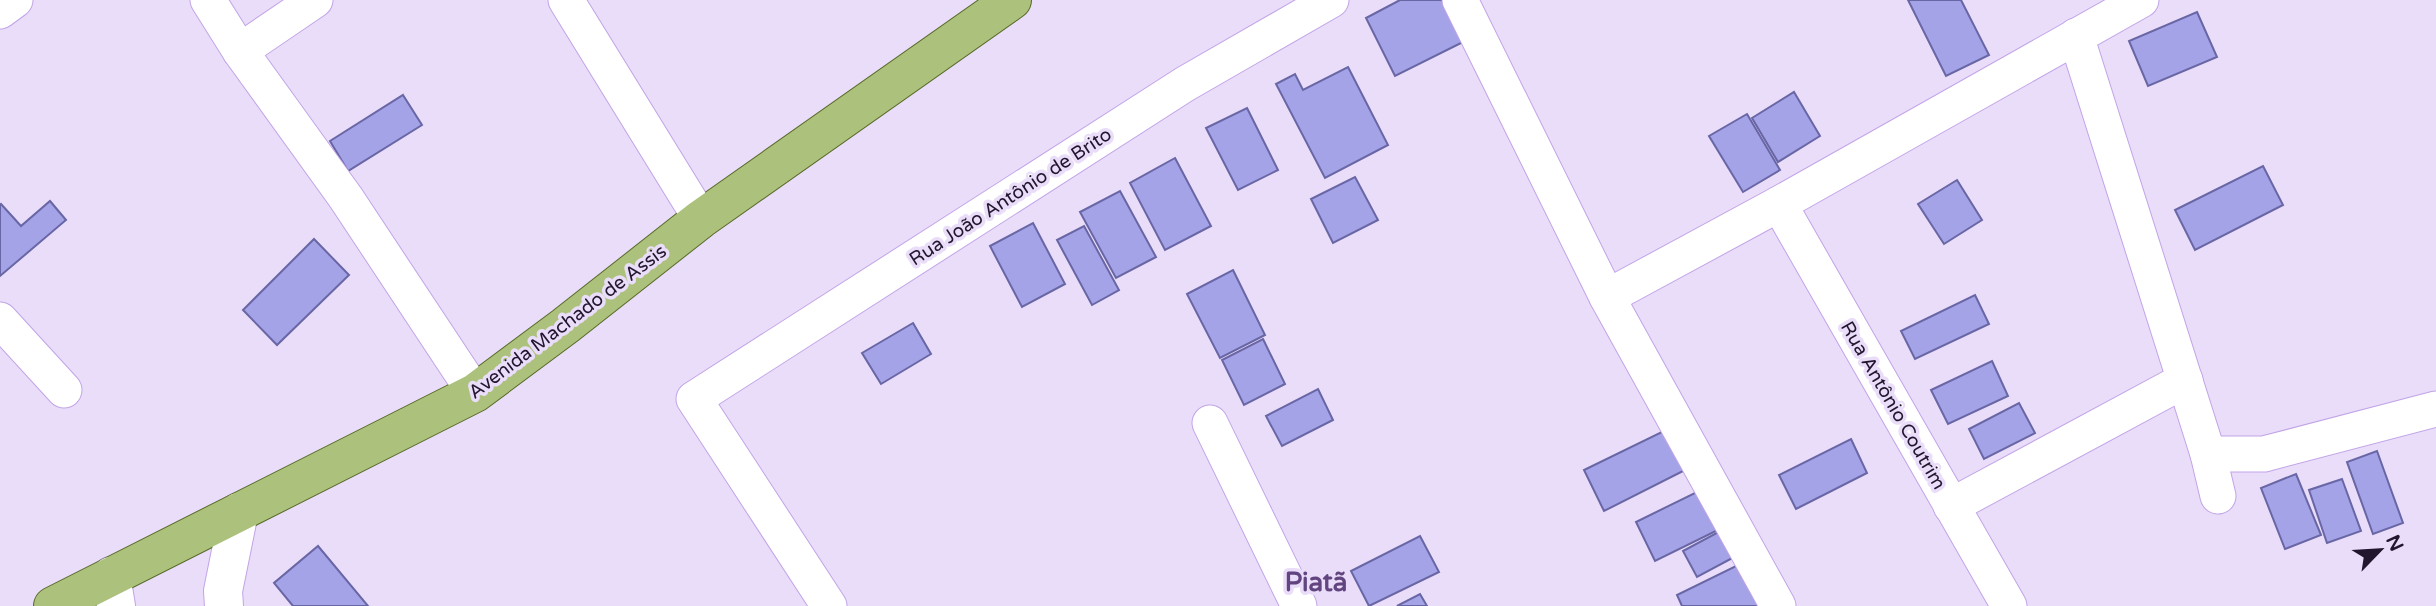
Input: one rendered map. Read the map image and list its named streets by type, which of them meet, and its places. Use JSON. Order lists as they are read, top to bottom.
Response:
{
  "streets": {
    "main road": ["Avenida Machado de Assis"],
    "street": ["Rua João Antônio de Brito", "Rua Antônio Coutrim"]
  },
  "districts": ["Piatã"],
  "north": "top right"
}
